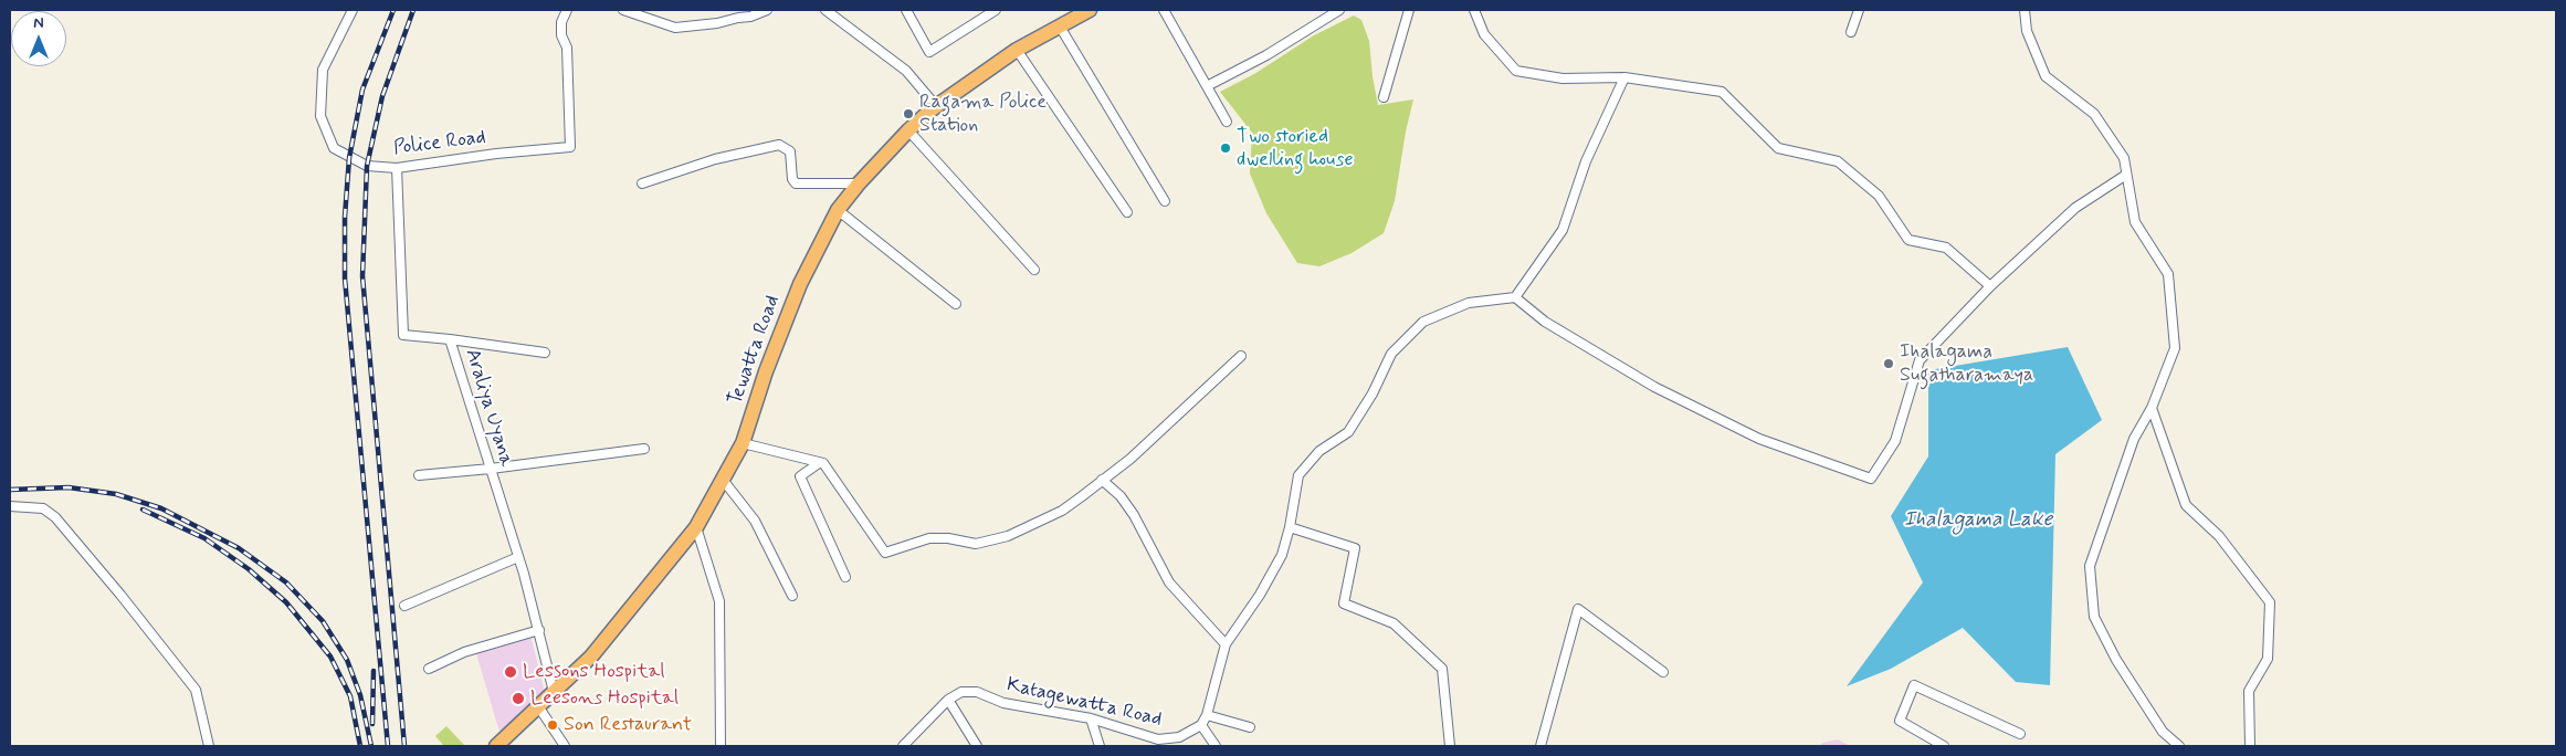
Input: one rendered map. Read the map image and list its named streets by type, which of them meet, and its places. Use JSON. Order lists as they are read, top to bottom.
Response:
{
  "streets": {
    "main road": ["Tewatta Road"],
    "street": ["Police Road", "Araliya Uyana", "Katagewatta Road"]
  },
  "crossings": [
    ["Police Road", "Araliya Uyana"],
    ["Tewatta Road", "Araliya Uyana"]
  ],
  "water": ["Ihalagama Lake"],
  "places": [
    "Ragama Police Station",
    "Two storied dwelling house",
    "Ihalagama Sugatharamaya",
    "Lessons Hospital",
    "Leesons Hospital",
    "Son Restaurant"
  ],
  "north": "top"
}
